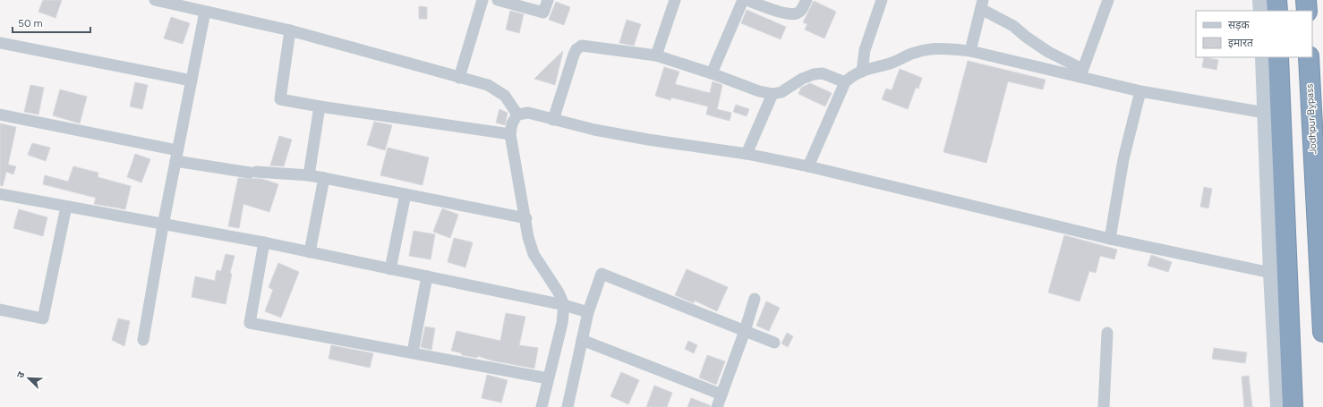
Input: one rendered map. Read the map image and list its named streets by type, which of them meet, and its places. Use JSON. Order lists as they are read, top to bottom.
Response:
{
  "streets": {
    "highway": ["Jodhpur Bypass"]
  },
  "legend": ["सड़क", "इमारत"],
  "scale_bar": "50 m",
  "north": "top left"
}
